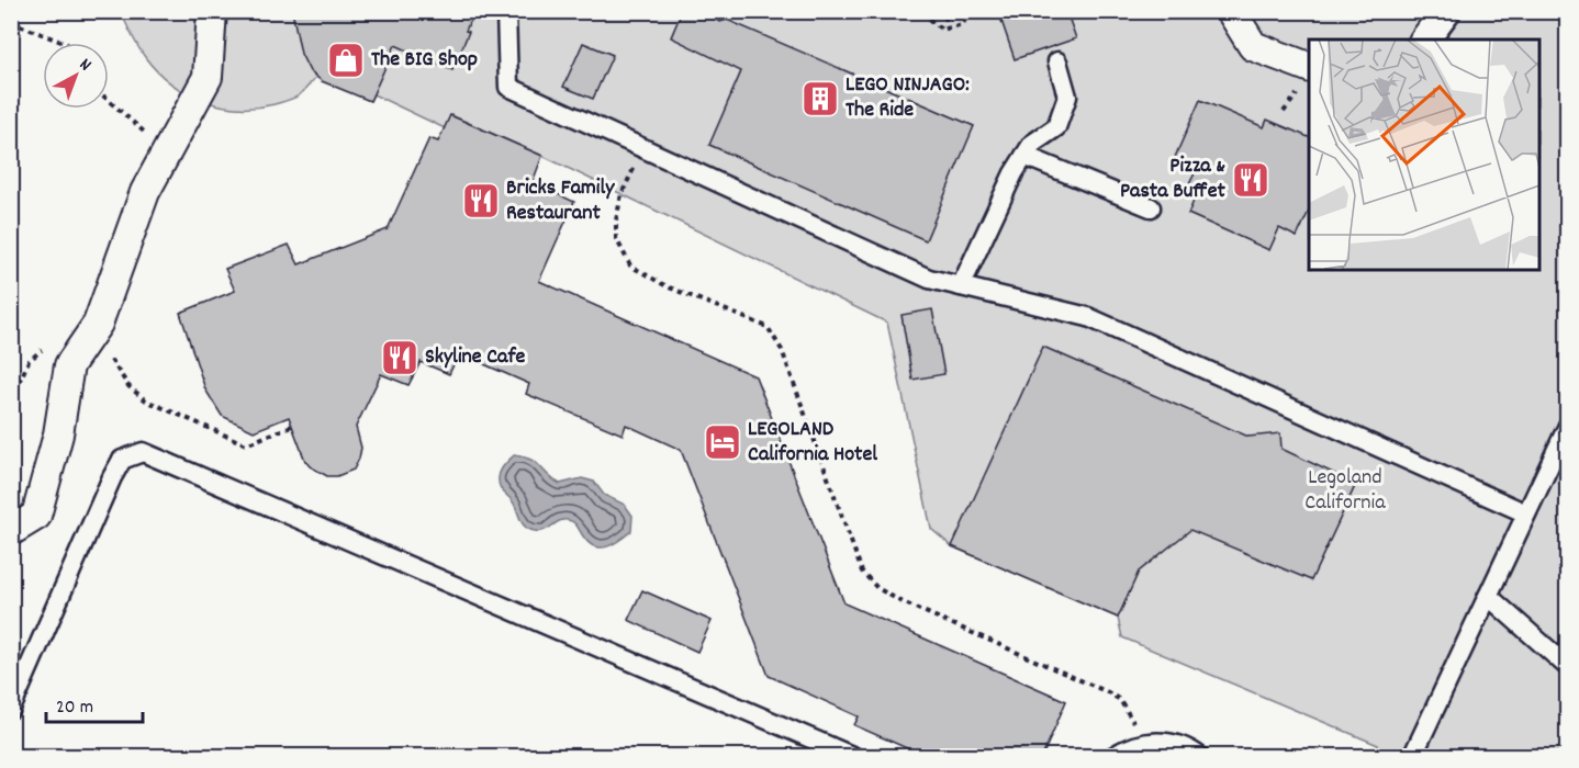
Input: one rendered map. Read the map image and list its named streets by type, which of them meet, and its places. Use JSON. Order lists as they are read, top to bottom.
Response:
{
  "parks": ["Legoland California"],
  "places": {
    "shop": ["The BIG Shop"],
    "building": ["LEGO NINJAGO: The Ride"],
    "restaurant": ["Pizza & Pasta Buffet", "Bricks Family Restaurant", "Skyline Cafe"],
    "hotel": ["LEGOLAND California Hotel"]
  },
  "scale_bar": "20 m",
  "north": "top right"
}
